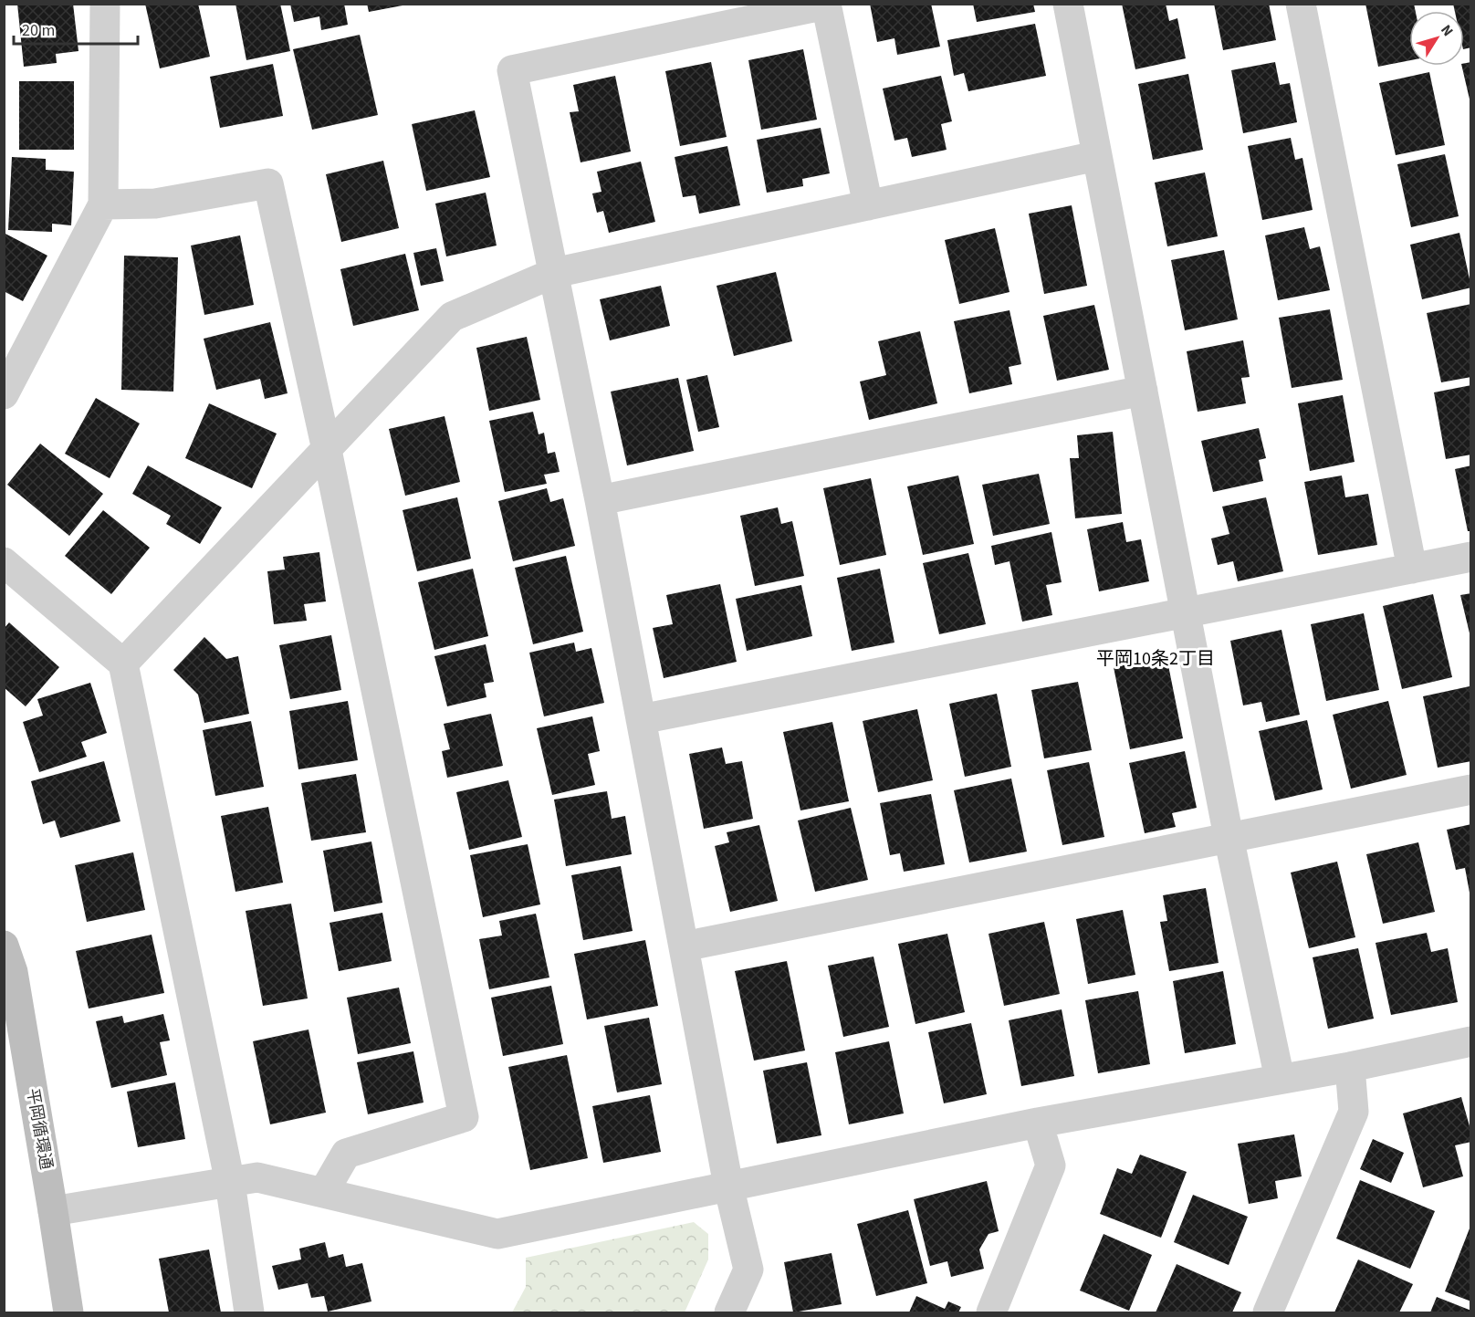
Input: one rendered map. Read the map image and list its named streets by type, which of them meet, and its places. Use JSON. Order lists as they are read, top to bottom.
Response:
{
  "streets": {
    "street": ["平岡循環通"]
  },
  "districts": ["平岡10条2丁目"],
  "scale_bar": "20 m",
  "north": "top right"
}
